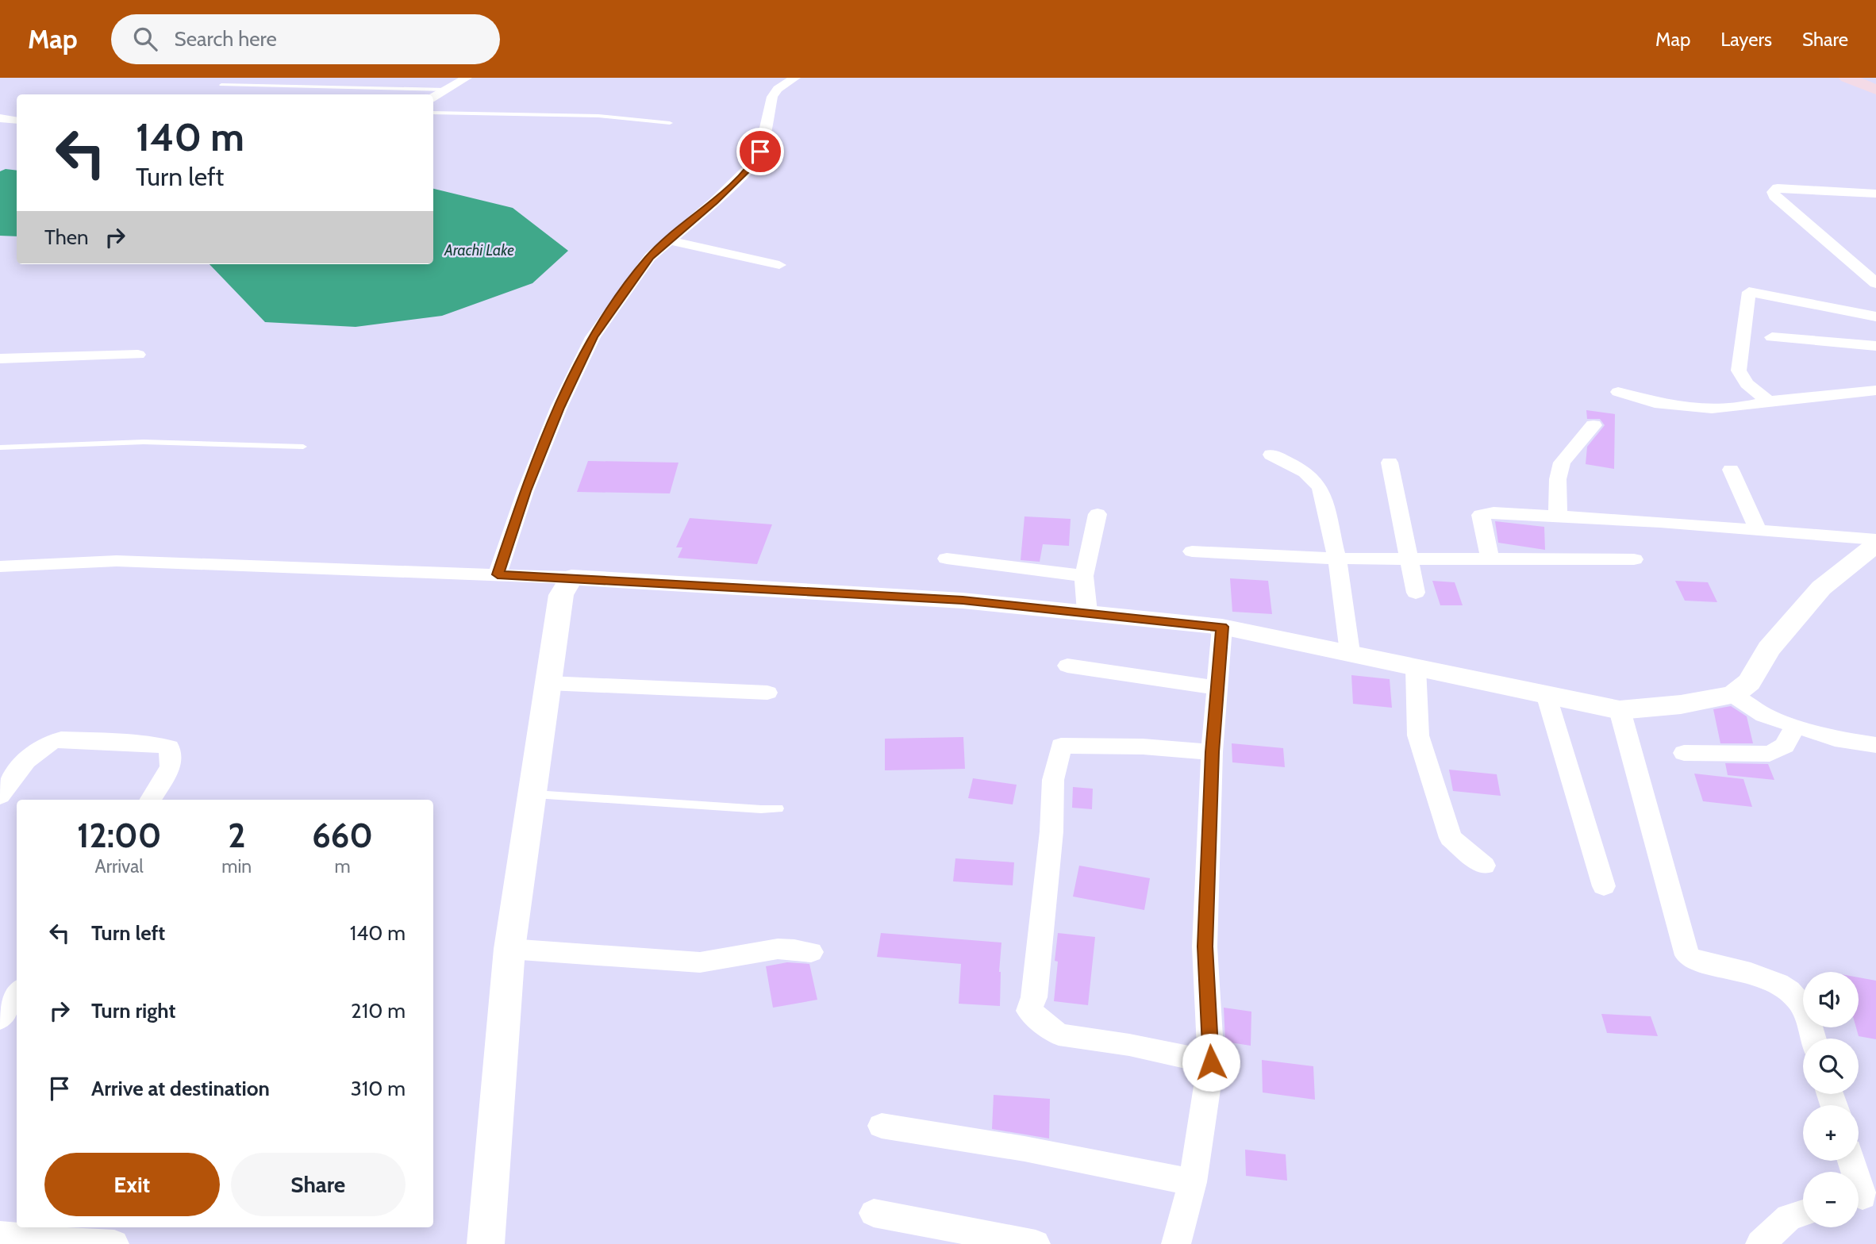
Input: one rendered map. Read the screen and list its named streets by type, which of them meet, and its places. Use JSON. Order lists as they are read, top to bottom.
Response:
{
  "water": ["Arachi Lake"],
  "page": {
    "header": "Map",
    "search": "Search here",
    "nav": ["Map", "Layers", "Share"],
    "turn": ["140 m", "Turn left"],
    "then": "Then",
    "eta": [
      "12:00",
      "Arrival",
      "2",
      "min",
      "660",
      "m"
    ],
    "list": [
      {
        "name": "Turn left",
        "value": "140 m"
      },
      {
        "name": "Turn right",
        "value": "210 m"
      },
      {
        "name": "Arrive at destination",
        "value": "310 m"
      }
    ],
    "map_buttons": ["+", "−"],
    "buttons": ["Exit", "Share"]
  }
}
